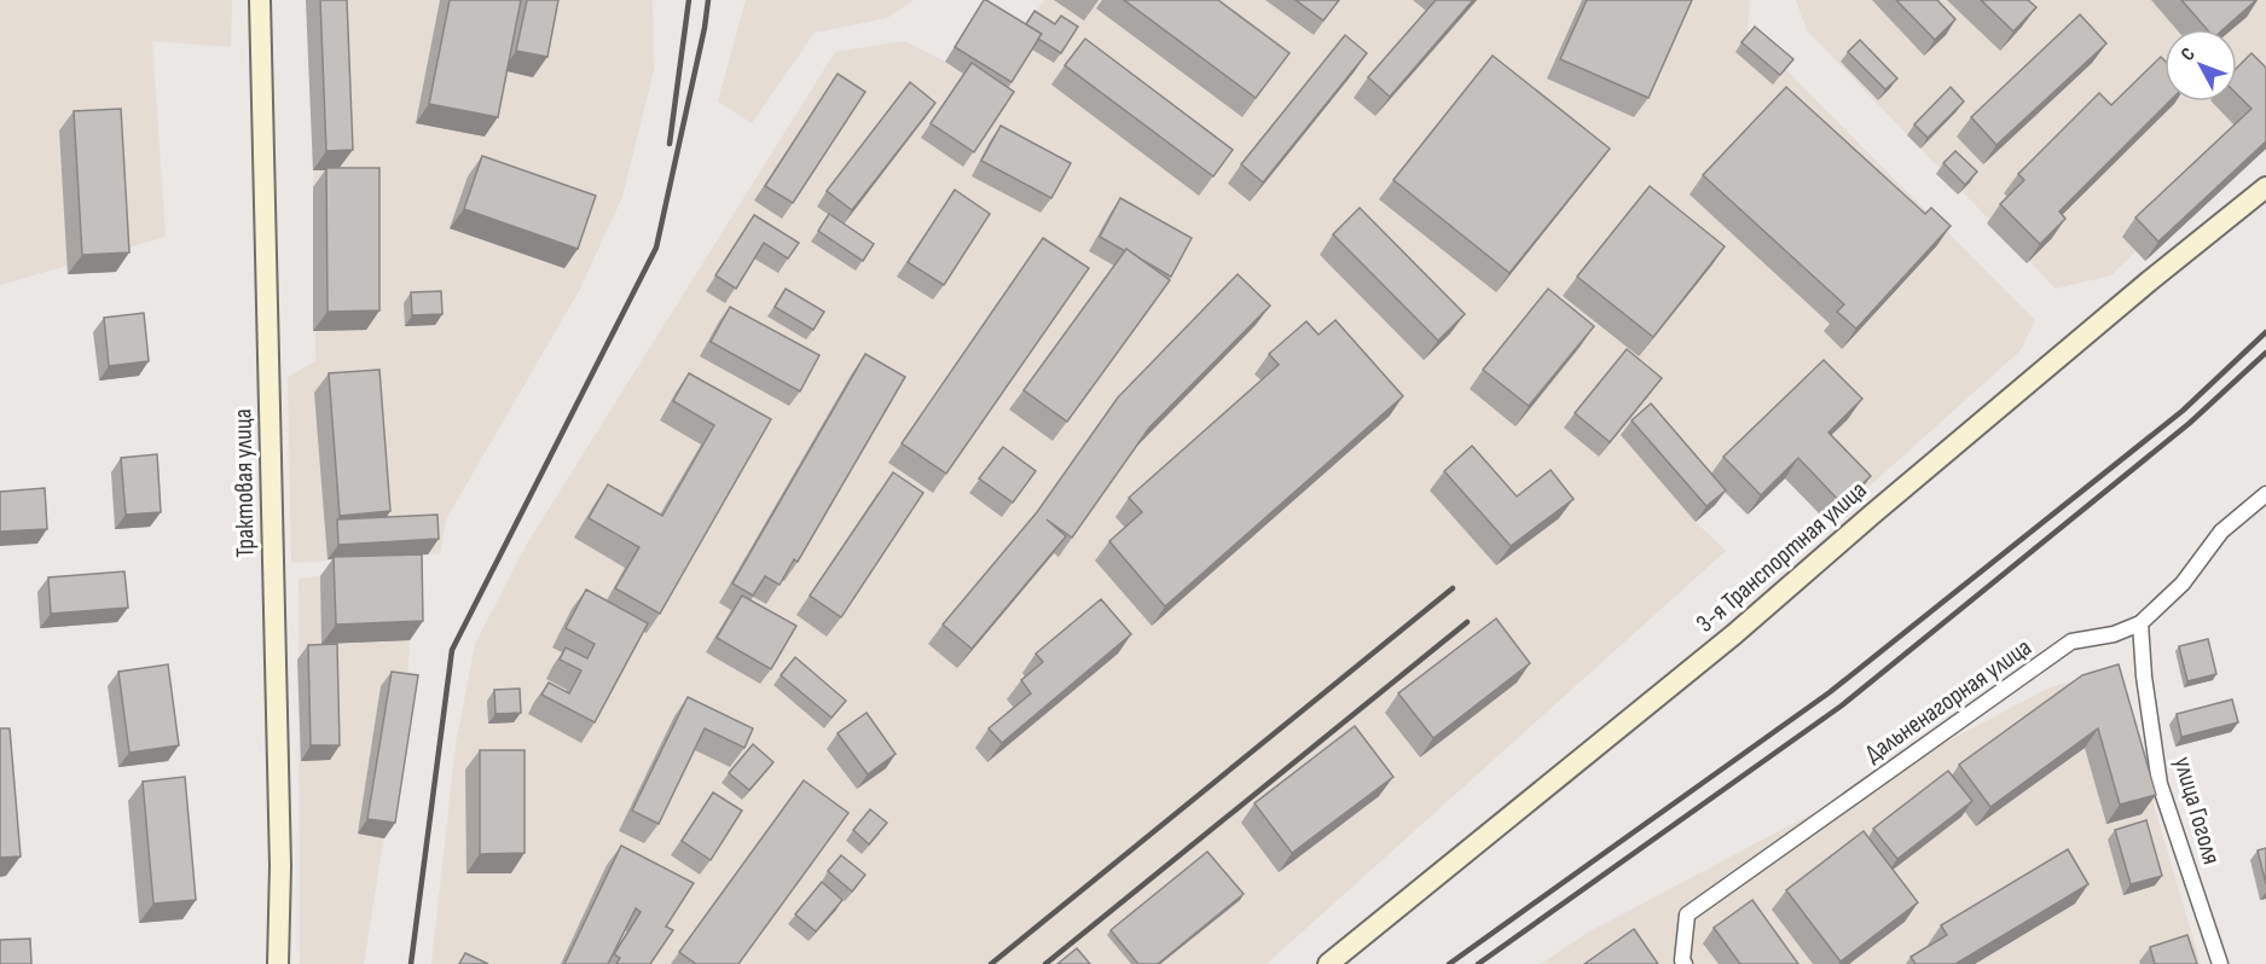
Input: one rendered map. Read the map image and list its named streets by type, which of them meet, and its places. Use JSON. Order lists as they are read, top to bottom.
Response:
{
  "streets": {
    "street": [
      "Трактовая улица",
      "3-я Транспортная улица",
      "Дальненагорная улица",
      "улица Гоголя"
    ]
  },
  "crossings": [
    ["Дальненагорная улица", "улица Гоголя"]
  ],
  "north": "top left"
}
